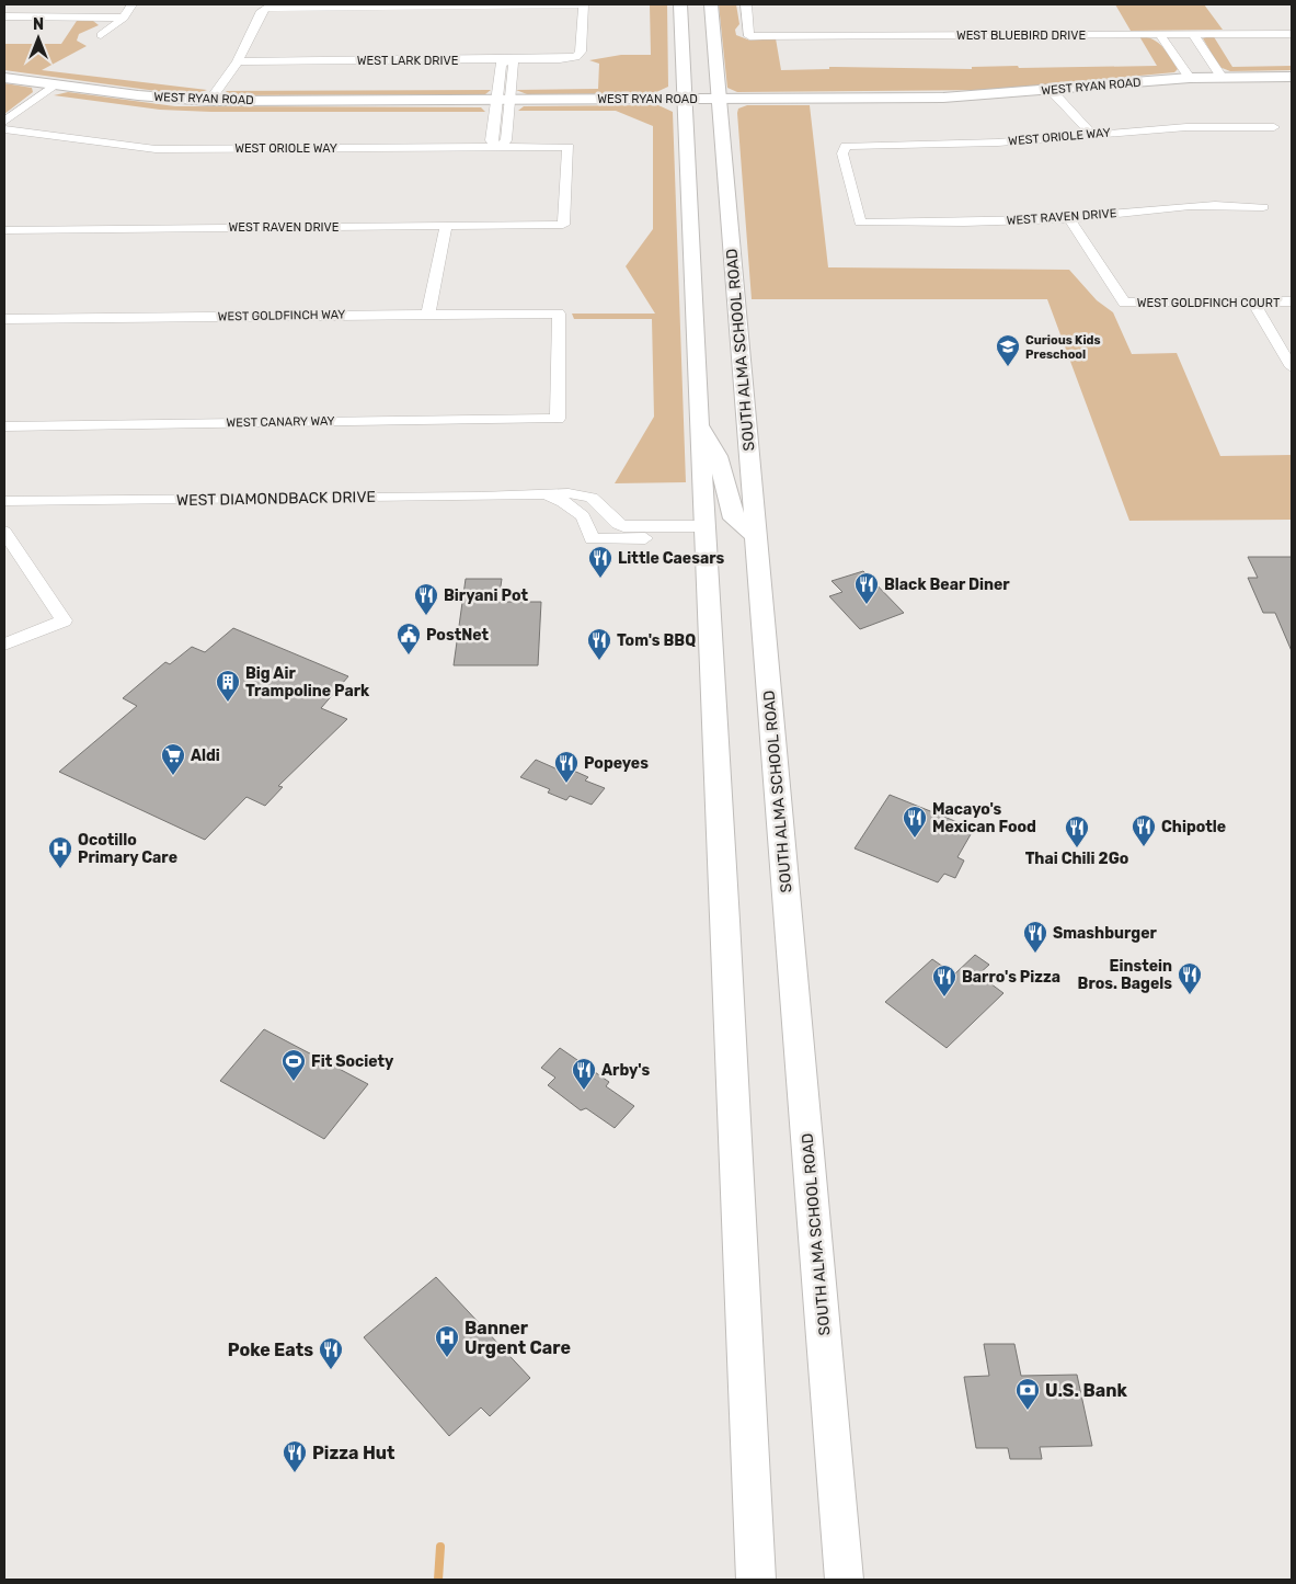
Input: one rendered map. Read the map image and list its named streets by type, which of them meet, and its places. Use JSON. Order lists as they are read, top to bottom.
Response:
{
  "streets": {
    "main road": ["SOUTH ALMA SCHOOL ROAD"],
    "street": [
      "WEST BLUEBIRD DRIVE",
      "WEST LARK DRIVE",
      "WEST RYAN ROAD",
      "WEST ORIOLE WAY",
      "WEST RAVEN DRIVE",
      "WEST GOLDFINCH COURT",
      "WEST GOLDFINCH WAY",
      "WEST CANARY WAY",
      "WEST DIAMONDBACK DRIVE"
    ]
  },
  "crossings": [
    ["WEST RYAN ROAD", "SOUTH ALMA SCHOOL ROAD"],
    ["WEST ORIOLE WAY", "WEST RAVEN DRIVE"],
    ["WEST RAVEN DRIVE", "WEST GOLDFINCH COURT"],
    ["WEST GOLDFINCH WAY", "WEST CANARY WAY"]
  ],
  "places": {
    "school or university": ["Curious Kids Preschool"],
    "restaurant": [
      "Little Caesars",
      "Black Bear Diner",
      "Biryani Pot",
      "Tom's BBQ",
      "Popeyes",
      "Macayo's Mexican Food",
      "Chipotle",
      "Thai Chili 2Go",
      "Smashburger",
      "Einstein Bros. Bagels",
      "Barro's Pizza",
      "Arby's",
      "Poke Eats",
      "Pizza Hut"
    ],
    "public building": ["PostNet"],
    "building": ["Big Air Trampoline Park"],
    "supermarket": ["Aldi"],
    "hospital": ["Ocotillo Primary Care", "Banner Urgent Care"],
    "sports": ["Fit Society"],
    "bank": ["U.S. Bank"]
  },
  "north": "top"
}
